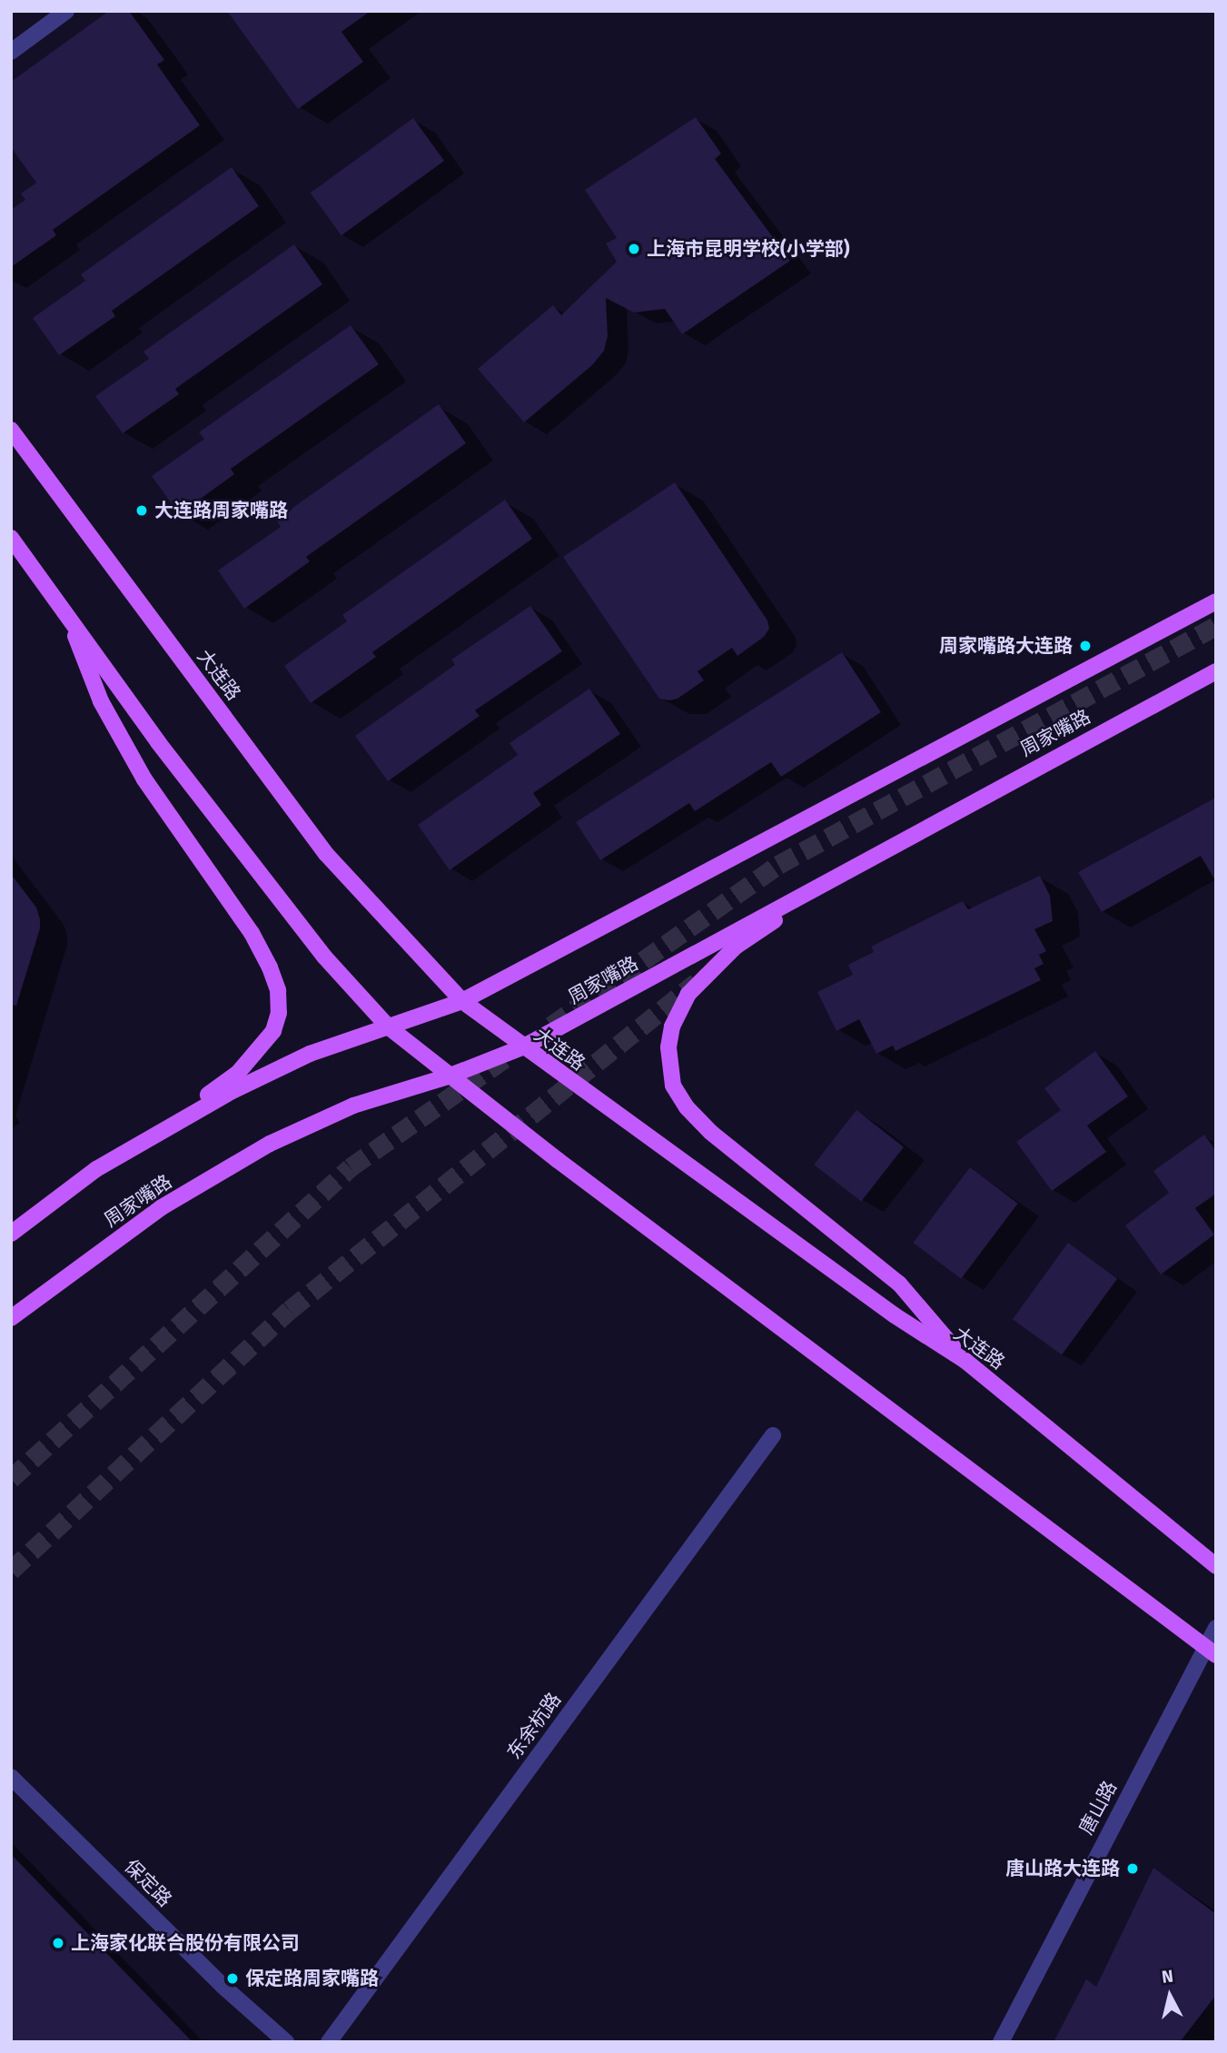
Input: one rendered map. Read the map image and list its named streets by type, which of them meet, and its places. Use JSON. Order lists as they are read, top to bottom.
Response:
{
  "streets": {
    "main road": ["大连路", "周家嘴路"],
    "street": ["东余杭路", "唐山路", "保定路"]
  },
  "crossings": [
    ["大连路", "周家嘴路"]
  ],
  "places": [
    "上海市昆明学校(小学部)",
    "大连路周家嘴路",
    "周家嘴路大连路",
    "唐山路大连路",
    "上海家化联合股份有限公司",
    "保定路周家嘴路"
  ],
  "north": "top"
}
